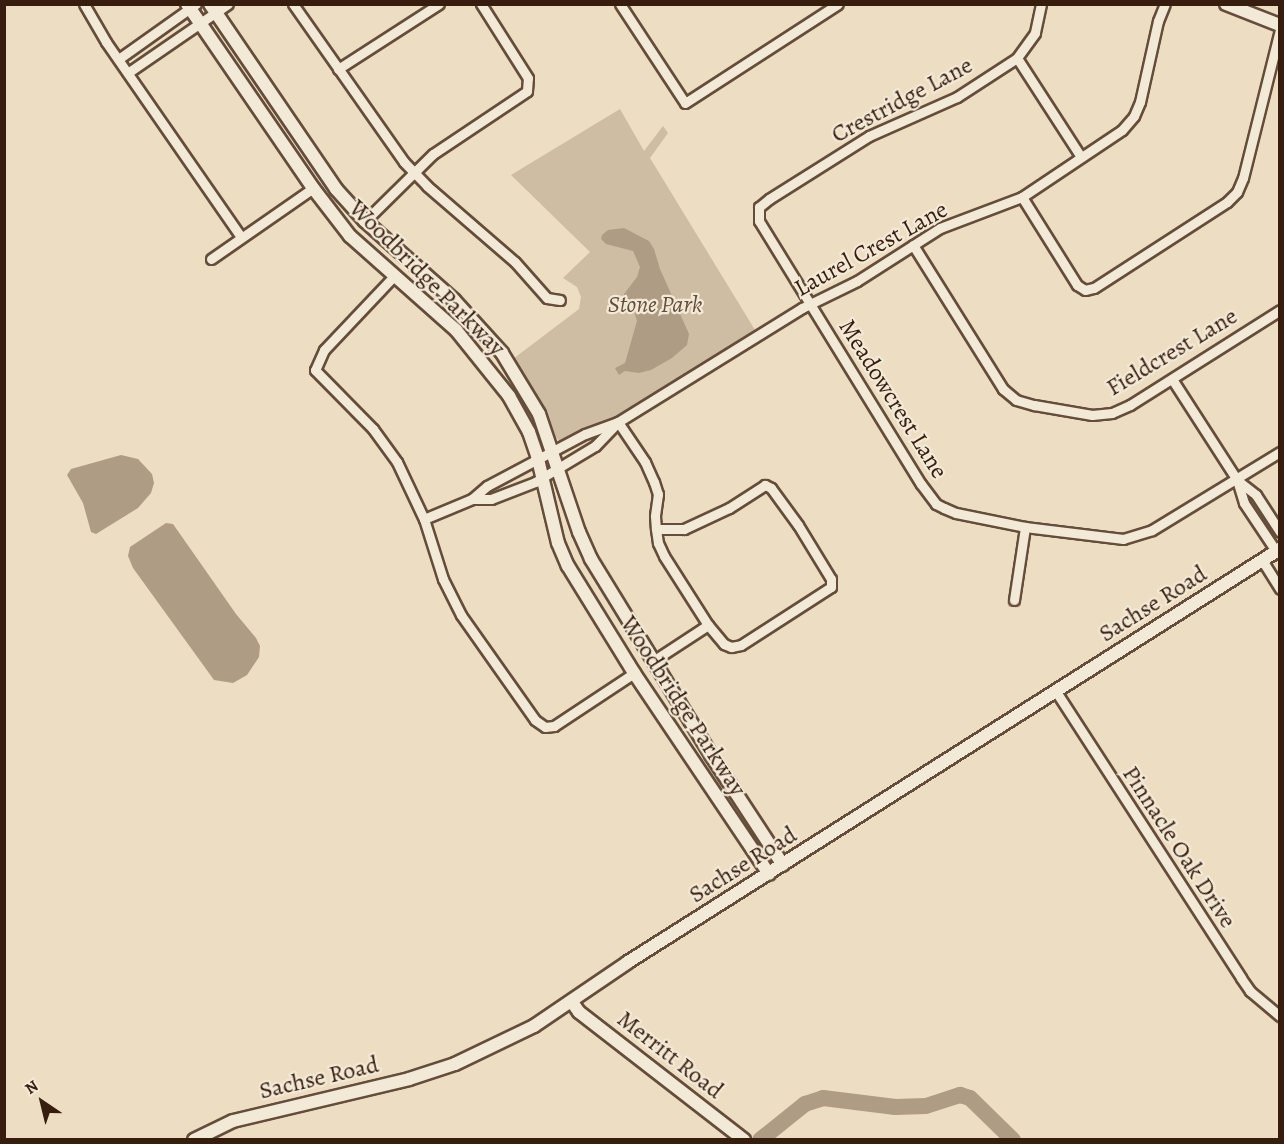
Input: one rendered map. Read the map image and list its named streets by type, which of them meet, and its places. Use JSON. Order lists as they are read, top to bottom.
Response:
{
  "streets": {
    "main road": ["Woodbridge Parkway", "Sachse Road", "Merritt Road"],
    "street": [
      "Crestridge Lane",
      "Laurel Crest Lane",
      "Fieldcrest Lane",
      "Meadowcrest Lane",
      "Pinnacle Oak Drive"
    ]
  },
  "crossings": [
    ["Crestridge Lane", "Meadowcrest Lane"],
    ["Laurel Crest Lane", "Woodbridge Parkway"],
    ["Laurel Crest Lane", "Fieldcrest Lane"],
    ["Laurel Crest Lane", "Meadowcrest Lane"],
    ["Woodbridge Parkway", "Sachse Road"],
    ["Sachse Road", "Pinnacle Oak Drive"],
    ["Sachse Road", "Merritt Road"]
  ],
  "parks": ["Stone Park"],
  "north": "top left"
}
